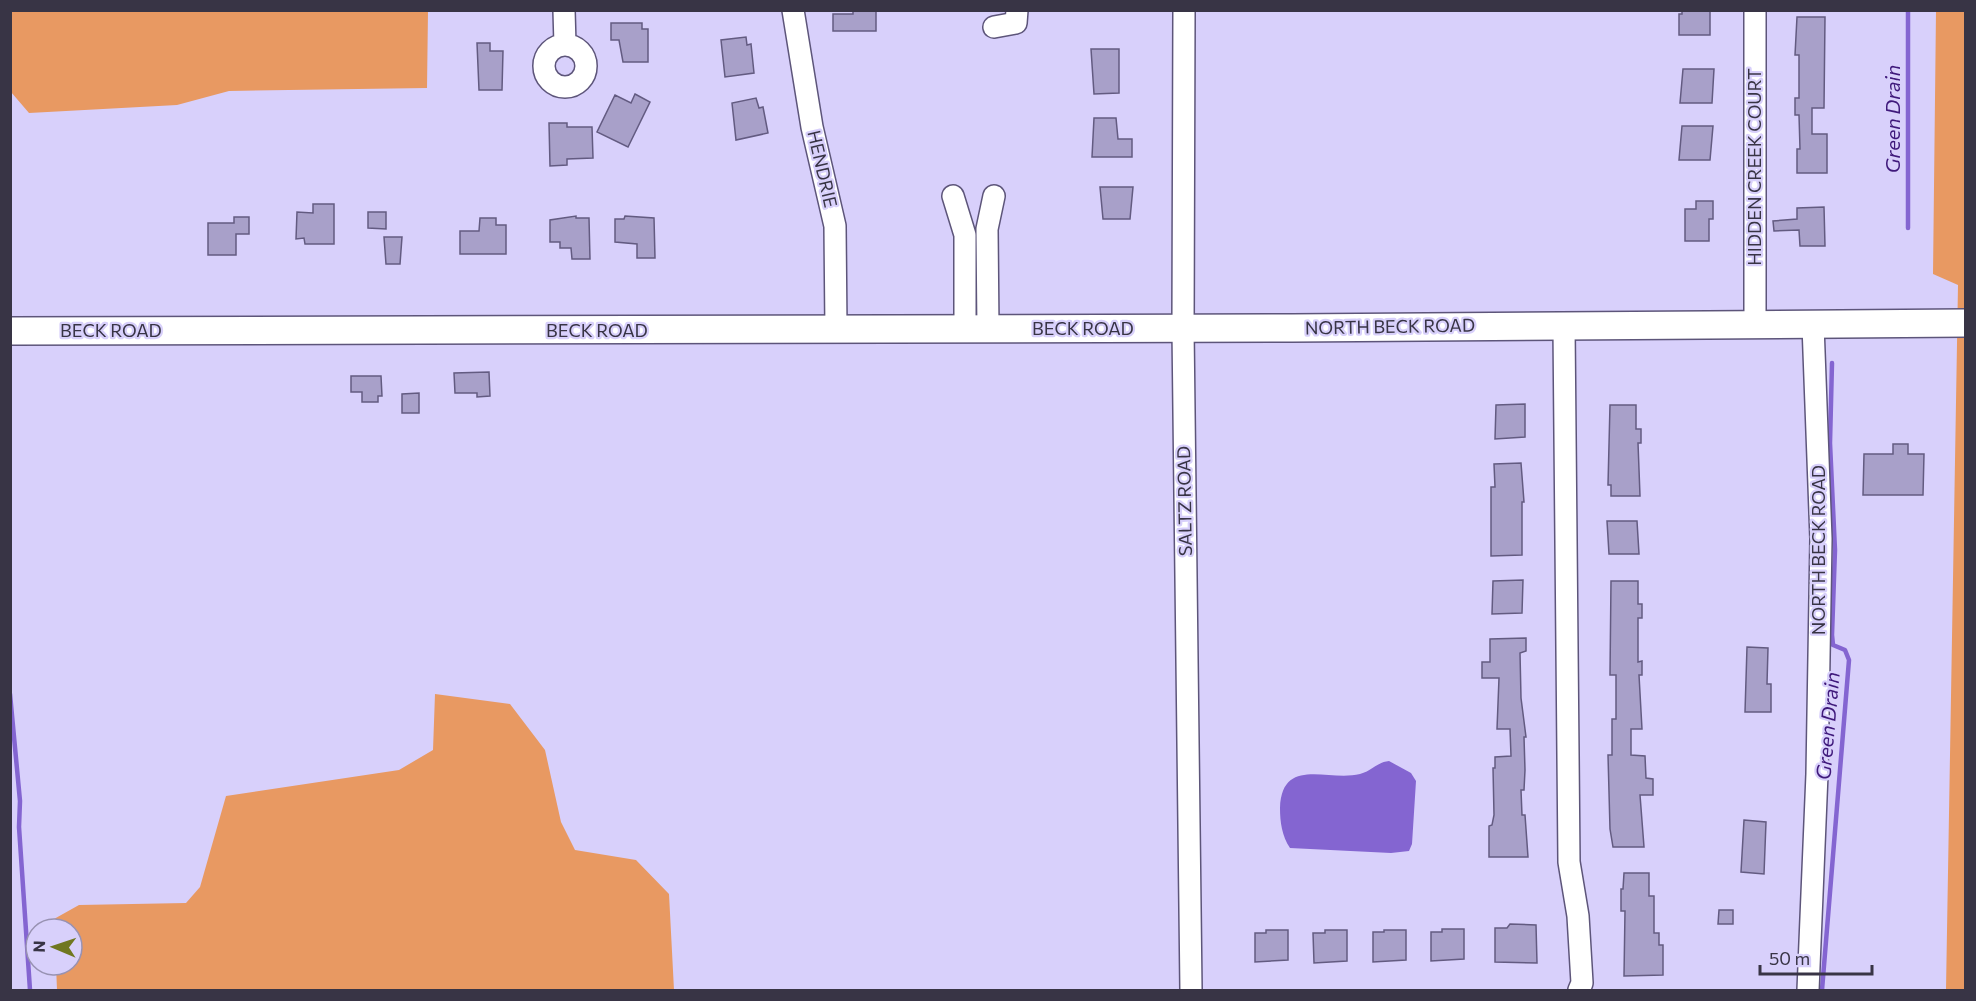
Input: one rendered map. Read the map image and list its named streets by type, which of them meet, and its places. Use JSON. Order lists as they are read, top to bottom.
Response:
{
  "streets": {
    "main road": ["NORTH BECK ROAD", "BECK ROAD"],
    "street": ["HIDDEN CREEK COURT", "HENDRIE", "SALTZ ROAD"]
  },
  "crossings": [
    ["HIDDEN CREEK COURT", "NORTH BECK ROAD"],
    ["HENDRIE", "BECK ROAD"],
    ["NORTH BECK ROAD", "BECK ROAD"],
    ["NORTH BECK ROAD", "SALTZ ROAD"],
    ["BECK ROAD", "SALTZ ROAD"]
  ],
  "water": ["Green Drain"],
  "scale_bar": "50 m",
  "north": "left"
}
